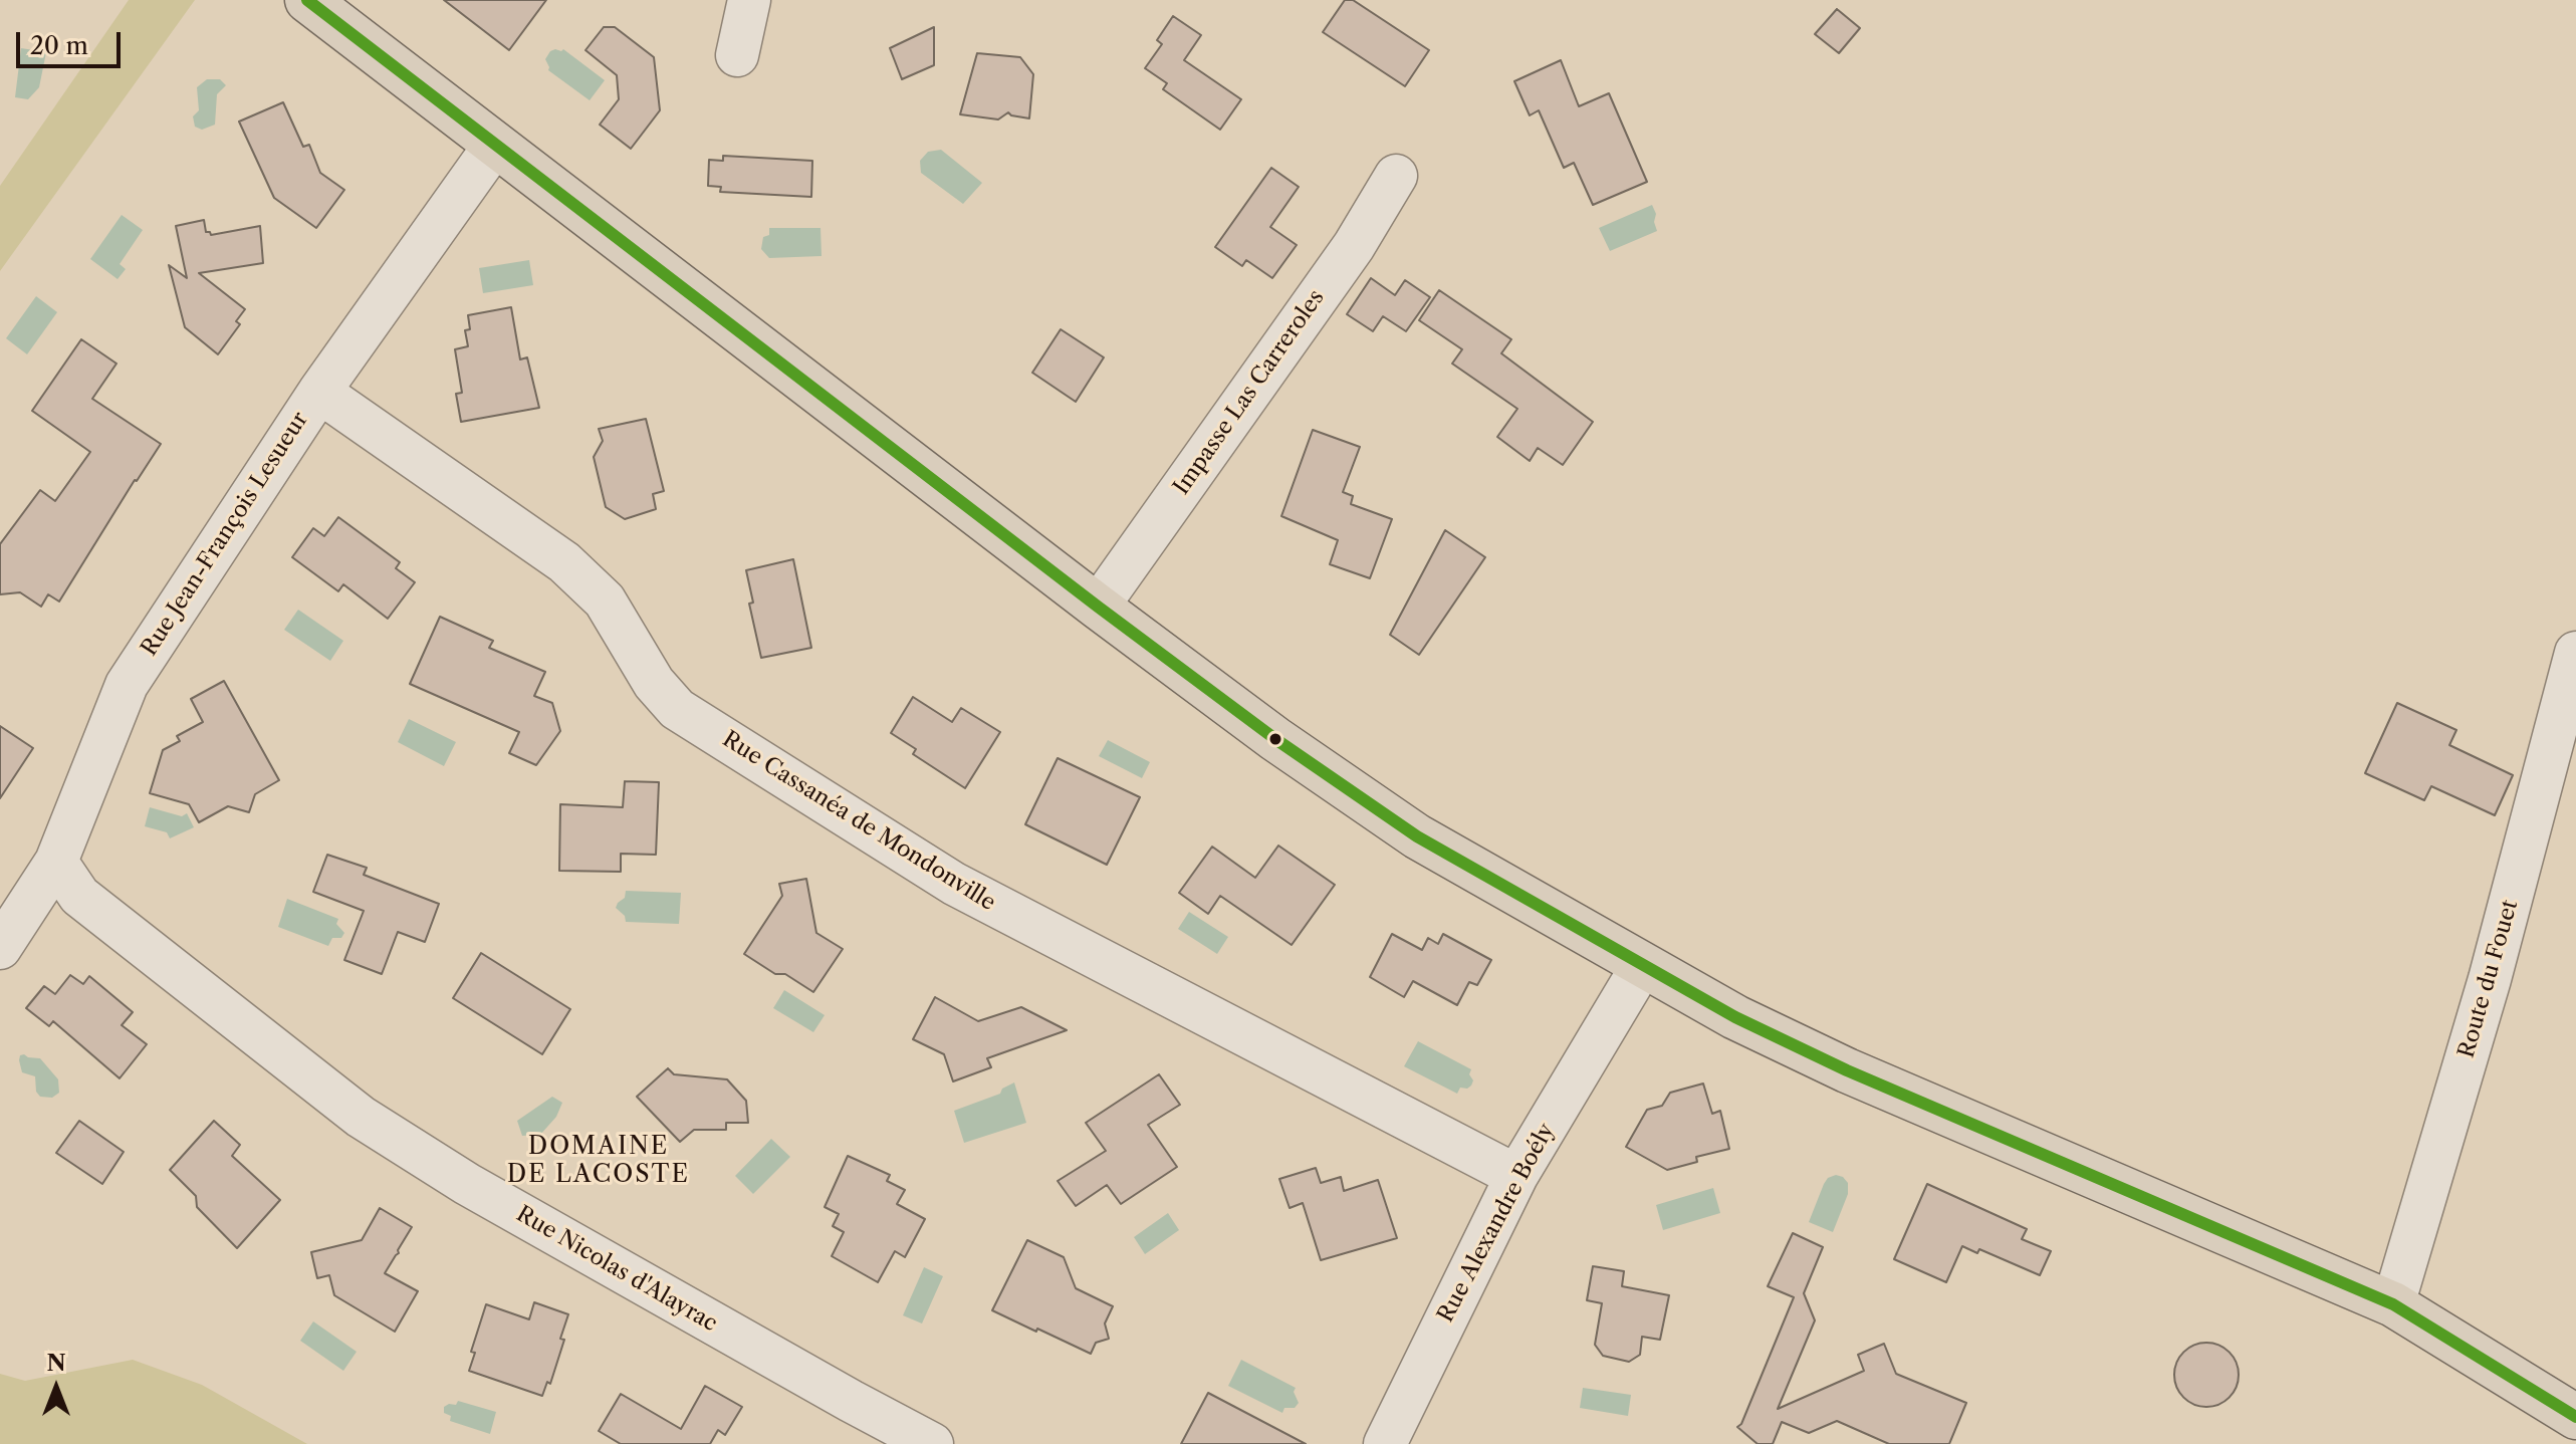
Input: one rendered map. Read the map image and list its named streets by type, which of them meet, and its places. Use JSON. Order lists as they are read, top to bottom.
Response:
{
  "streets": {
    "street": [
      "Impasse Las Carreroles",
      "Rue Jean-François Lesueur",
      "Rue Cassanéa de Mondonville",
      "Route du Fouet",
      "Rue Alexandre Boély",
      "Rue Nicolas d'Alayrac"
    ]
  },
  "crossings": [
    ["Rue Jean-François Lesueur", "Rue Cassanéa de Mondonville"],
    ["Rue Jean-François Lesueur", "Rue Nicolas d'Alayrac"],
    ["Rue Cassanéa de Mondonville", "Rue Alexandre Boély"]
  ],
  "districts": ["DOMAINE DE LACOSTE"],
  "scale_bar": "20 m",
  "north": "top"
}
